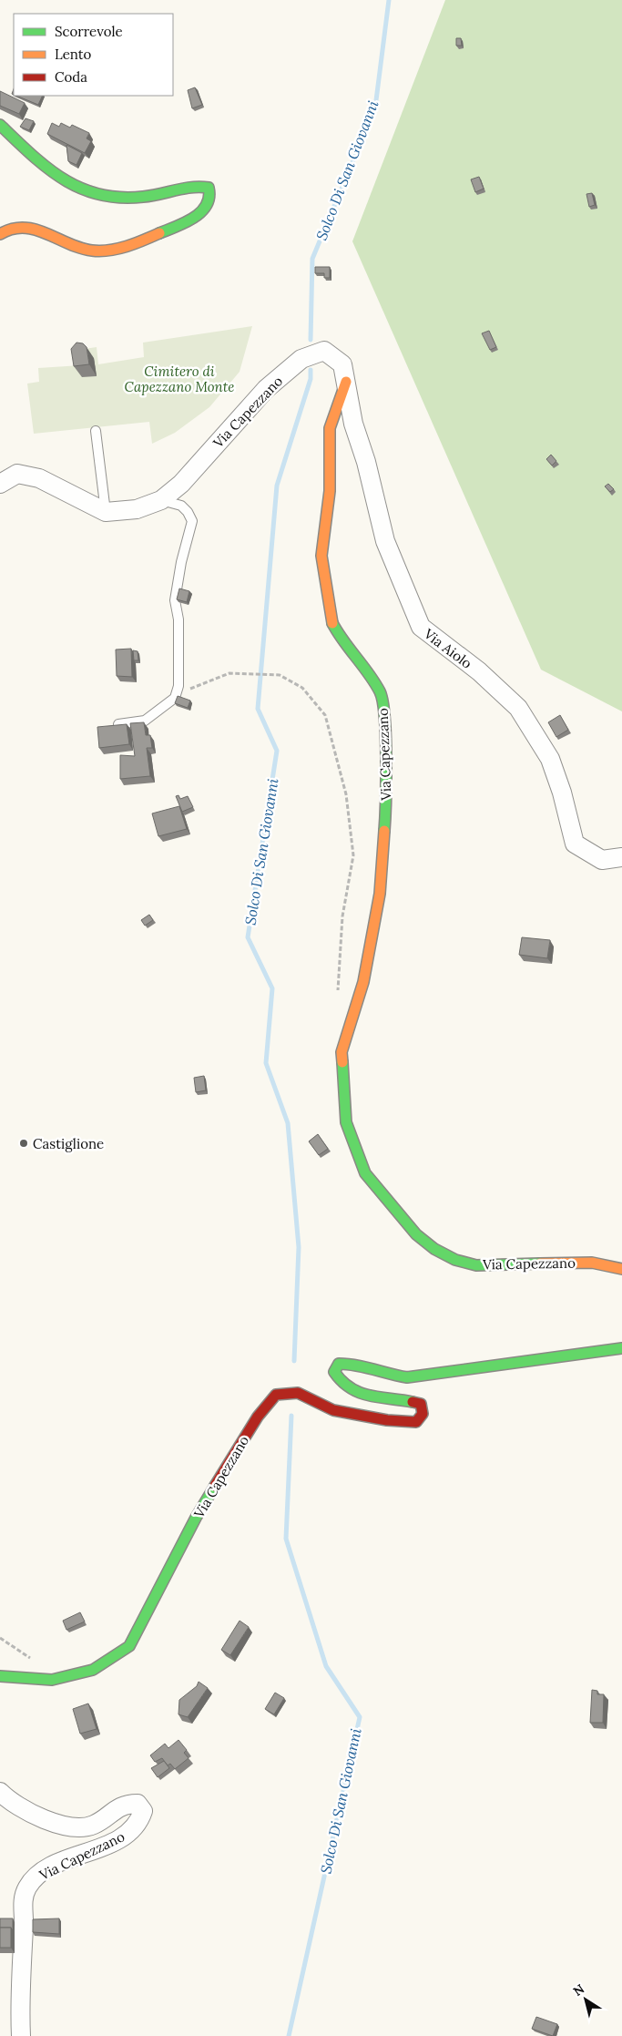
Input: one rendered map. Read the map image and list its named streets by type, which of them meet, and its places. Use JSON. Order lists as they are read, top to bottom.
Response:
{
  "streets": {
    "street": ["Via Capezzano", "Via Aiolo"]
  },
  "crossings": [
    ["Via Capezzano", "Via Aiolo"]
  ],
  "water": ["Solco Di San Giovanni"],
  "parks": ["Cimitero di Capezzano Monte"],
  "places": ["Castiglione"],
  "legend": ["Scorrevole", "Lento", "Coda"],
  "north": "top left"
}
